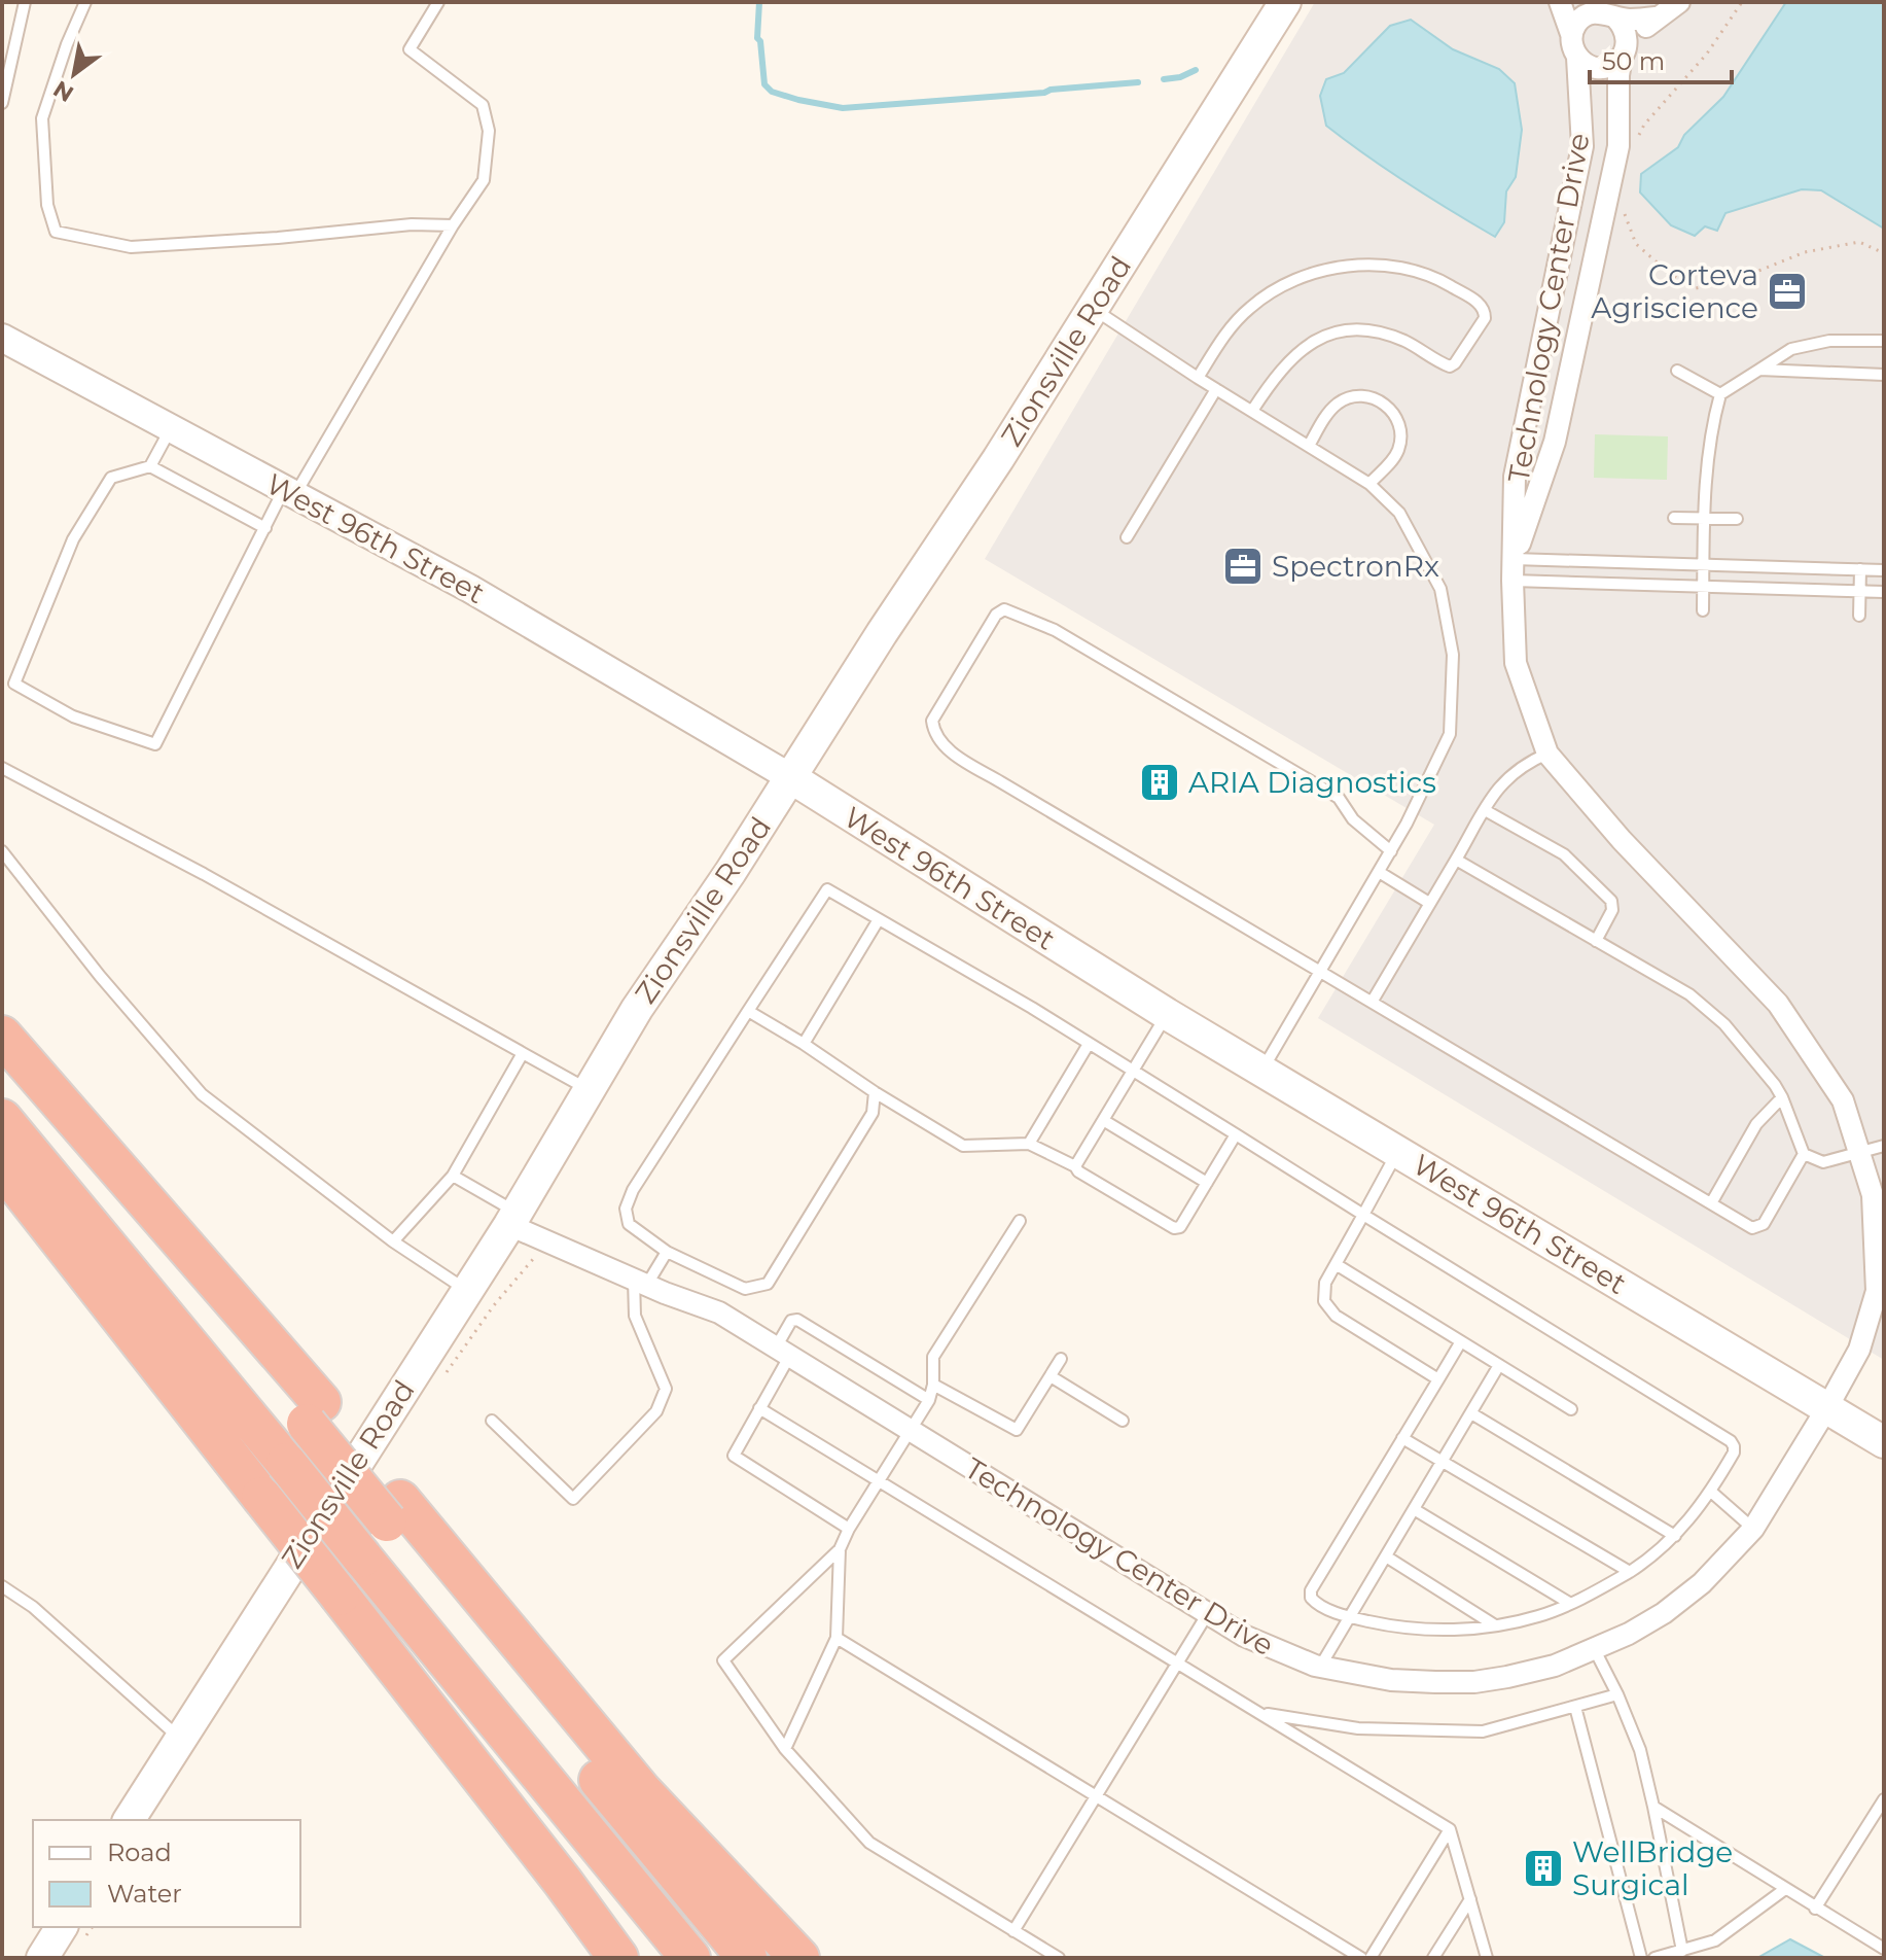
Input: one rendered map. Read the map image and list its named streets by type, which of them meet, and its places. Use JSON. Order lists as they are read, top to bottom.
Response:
{
  "streets": {
    "main road": ["Zionsville Road", "West 96th Street"],
    "street": ["Technology Center Drive"]
  },
  "crossings": [
    ["Technology Center Drive", "Zionsville Road"],
    ["Technology Center Drive", "West 96th Street"],
    ["Zionsville Road", "West 96th Street"]
  ],
  "places": {
    "office": ["Corteva Agriscience", "SpectronRx"],
    "building": ["ARIA Diagnostics", "WellBridge Surgical"]
  },
  "legend": ["Road", "Water"],
  "scale_bar": "50 m",
  "north": "bottom left"
}
